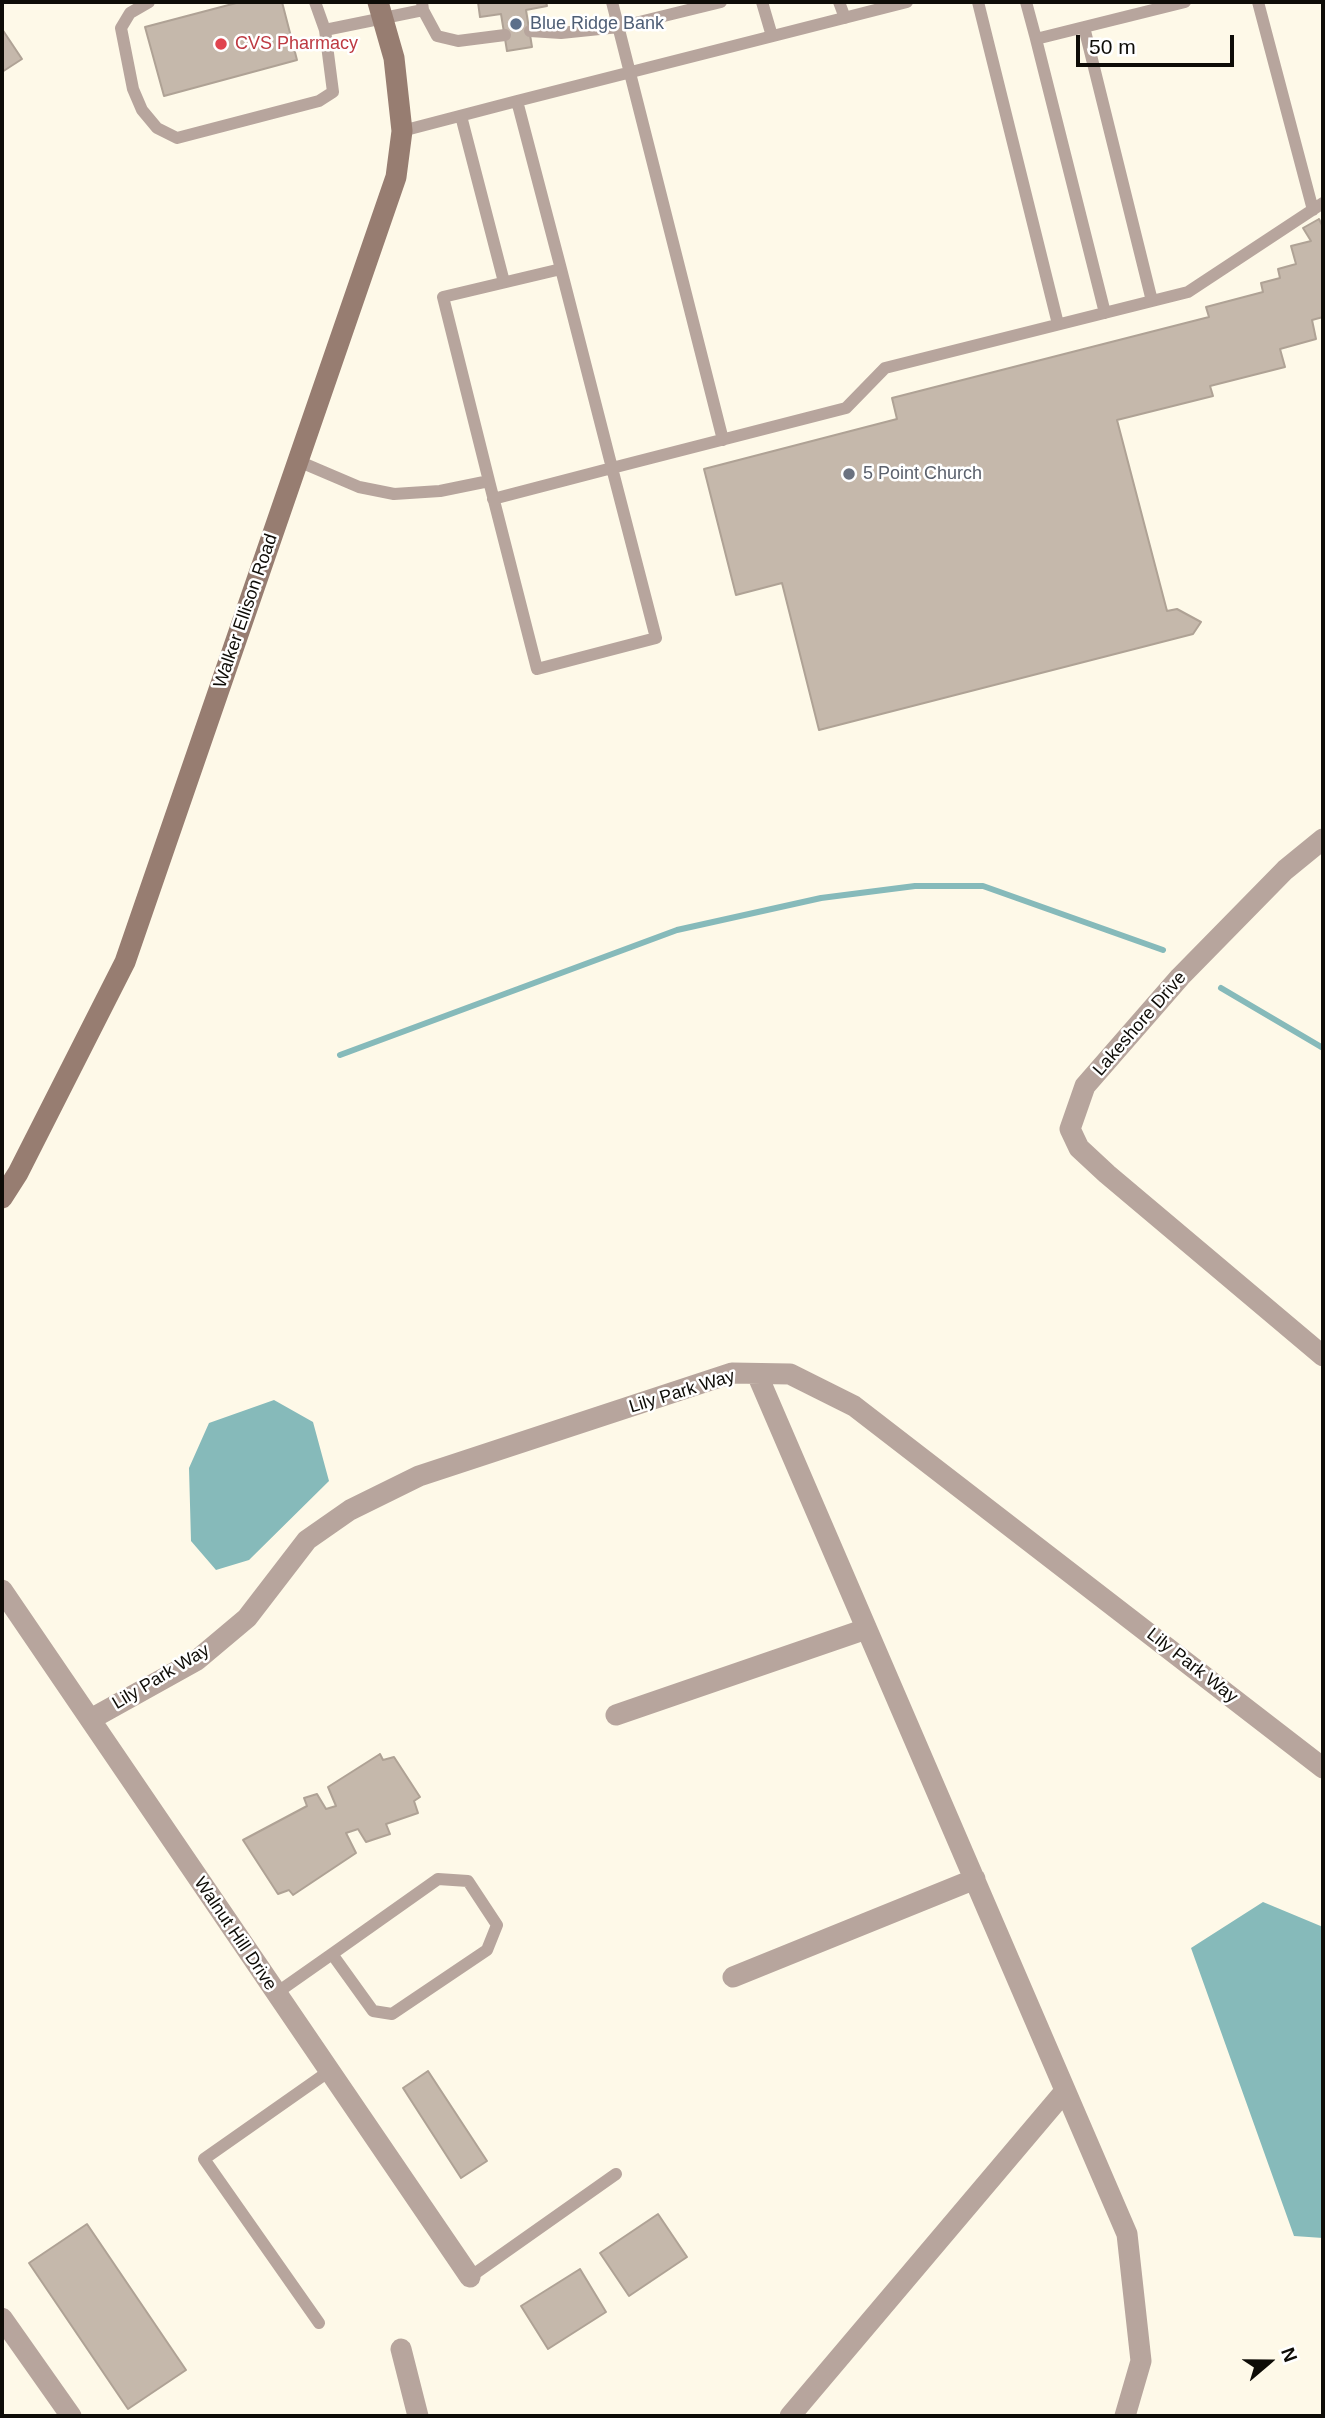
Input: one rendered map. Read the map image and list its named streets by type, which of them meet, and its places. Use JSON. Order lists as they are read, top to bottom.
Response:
{
  "streets": {
    "street": [
      "Walker Ellison Road",
      "Lakeshore Drive",
      "Lily Park Way",
      "Walnut Hill Drive"
    ]
  },
  "crossings": [
    ["Lily Park Way", "Walnut Hill Drive"]
  ],
  "places": ["Blue Ridge Bank", "CVS Pharmacy", "5 Point Church"],
  "scale_bar": "50 m",
  "north": "right"
}
